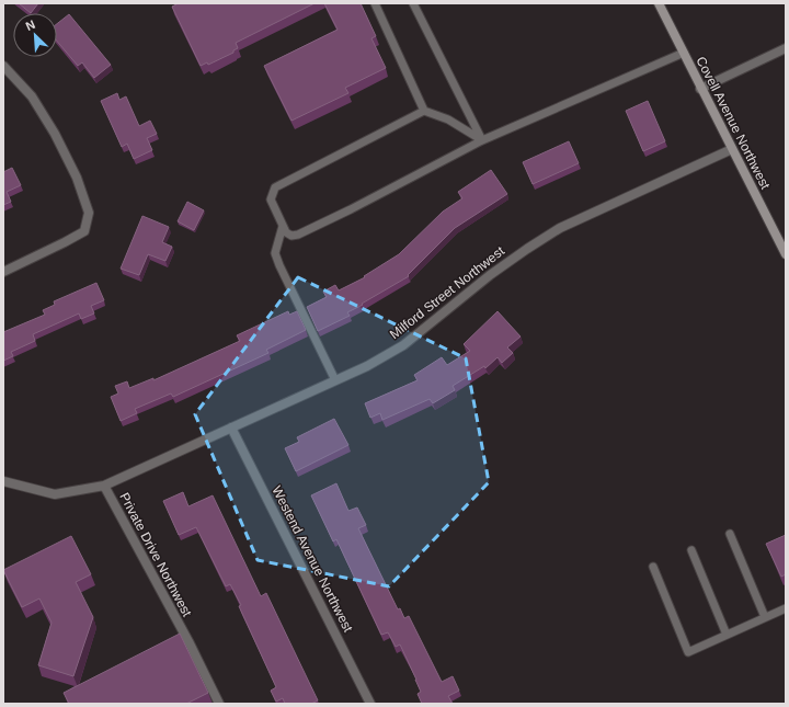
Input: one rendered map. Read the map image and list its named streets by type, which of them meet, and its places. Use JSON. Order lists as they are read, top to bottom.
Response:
{
  "streets": {
    "street": [
      "Covell Avenue Northwest",
      "Milford Street Northwest",
      "Private Drive Northwest",
      "Westend Avenue Northwest"
    ]
  },
  "crossings": [
    ["Covell Avenue Northwest", "Milford Street Northwest"],
    ["Milford Street Northwest", "Private Drive Northwest"],
    ["Milford Street Northwest", "Westend Avenue Northwest"]
  ],
  "north": "top left"
}
